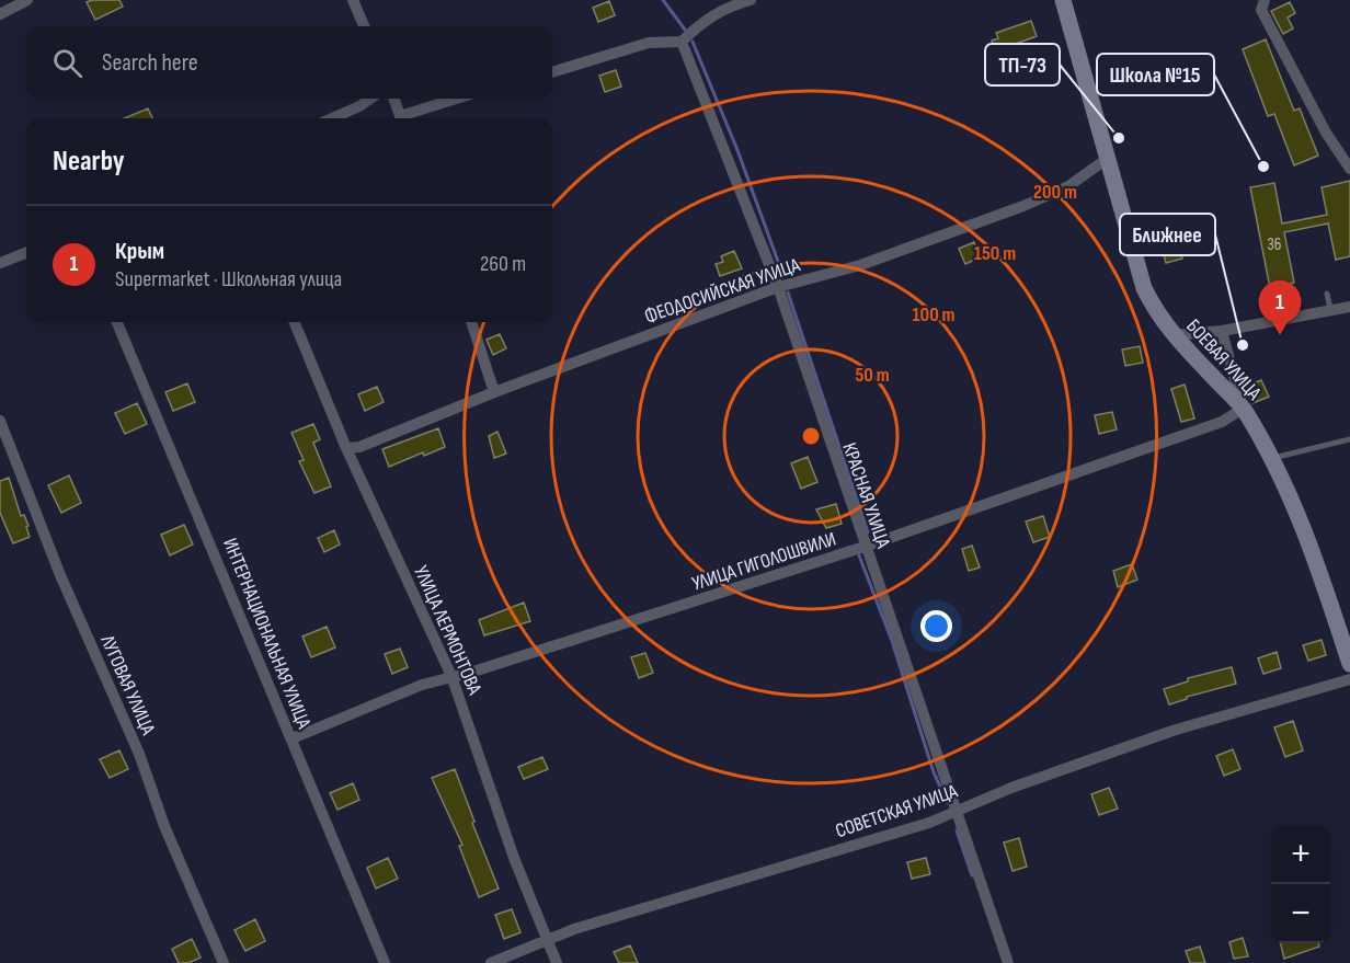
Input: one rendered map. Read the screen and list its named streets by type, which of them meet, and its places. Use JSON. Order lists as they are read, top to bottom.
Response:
{
  "streets": {
    "street": [
      "ФЕОДОСИЙСКАЯ УЛИЦА",
      "БОЕВАЯ УЛИЦА",
      "КРАСНАЯ УЛИЦА",
      "УЛИЦА ГИГОЛОШВИЛИ",
      "УЛИЦА ЛЕРМОНТОВА",
      "ИНТЕРНАЦИОНАЛЬНАЯ УЛИЦА",
      "ЛУГОВАЯ УЛИЦА",
      "СОВЕТСКАЯ УЛИЦА"
    ]
  },
  "crossings": [
    ["ФЕОДОСИЙСКАЯ УЛИЦА", "БОЕВАЯ УЛИЦА"],
    ["ФЕОДОСИЙСКАЯ УЛИЦА", "КРАСНАЯ УЛИЦА"],
    ["ФЕОДОСИЙСКАЯ УЛИЦА", "УЛИЦА ЛЕРМОНТОВА"],
    ["БОЕВАЯ УЛИЦА", "УЛИЦА ГИГОЛОШВИЛИ"],
    ["КРАСНАЯ УЛИЦА", "УЛИЦА ГИГОЛОШВИЛИ"],
    ["КРАСНАЯ УЛИЦА", "СОВЕТСКАЯ УЛИЦА"],
    ["УЛИЦА ГИГОЛОШВИЛИ", "УЛИЦА ЛЕРМОНТОВА"],
    ["УЛИЦА ГИГОЛОШВИЛИ", "ИНТЕРНАЦИОНАЛЬНАЯ УЛИЦА"],
    ["УЛИЦА ЛЕРМОНТОВА", "СОВЕТСКАЯ УЛИЦА"]
  ],
  "places": ["ТП-73", "Школа №15", "Ближнее"],
  "house_numbers": ["36"],
  "page": {
    "search": "Search here",
    "heading": "Nearby",
    "list": [
      {
        "mark": "1",
        "name": "Крым",
        "note": "Supermarket · Школьная улица",
        "value": "260 m"
      }
    ],
    "pins": "1",
    "map_buttons": ["+", "−"]
  },
  "rings": [
    "200 m",
    "150 m",
    "100 m",
    "50 m"
  ]
}
